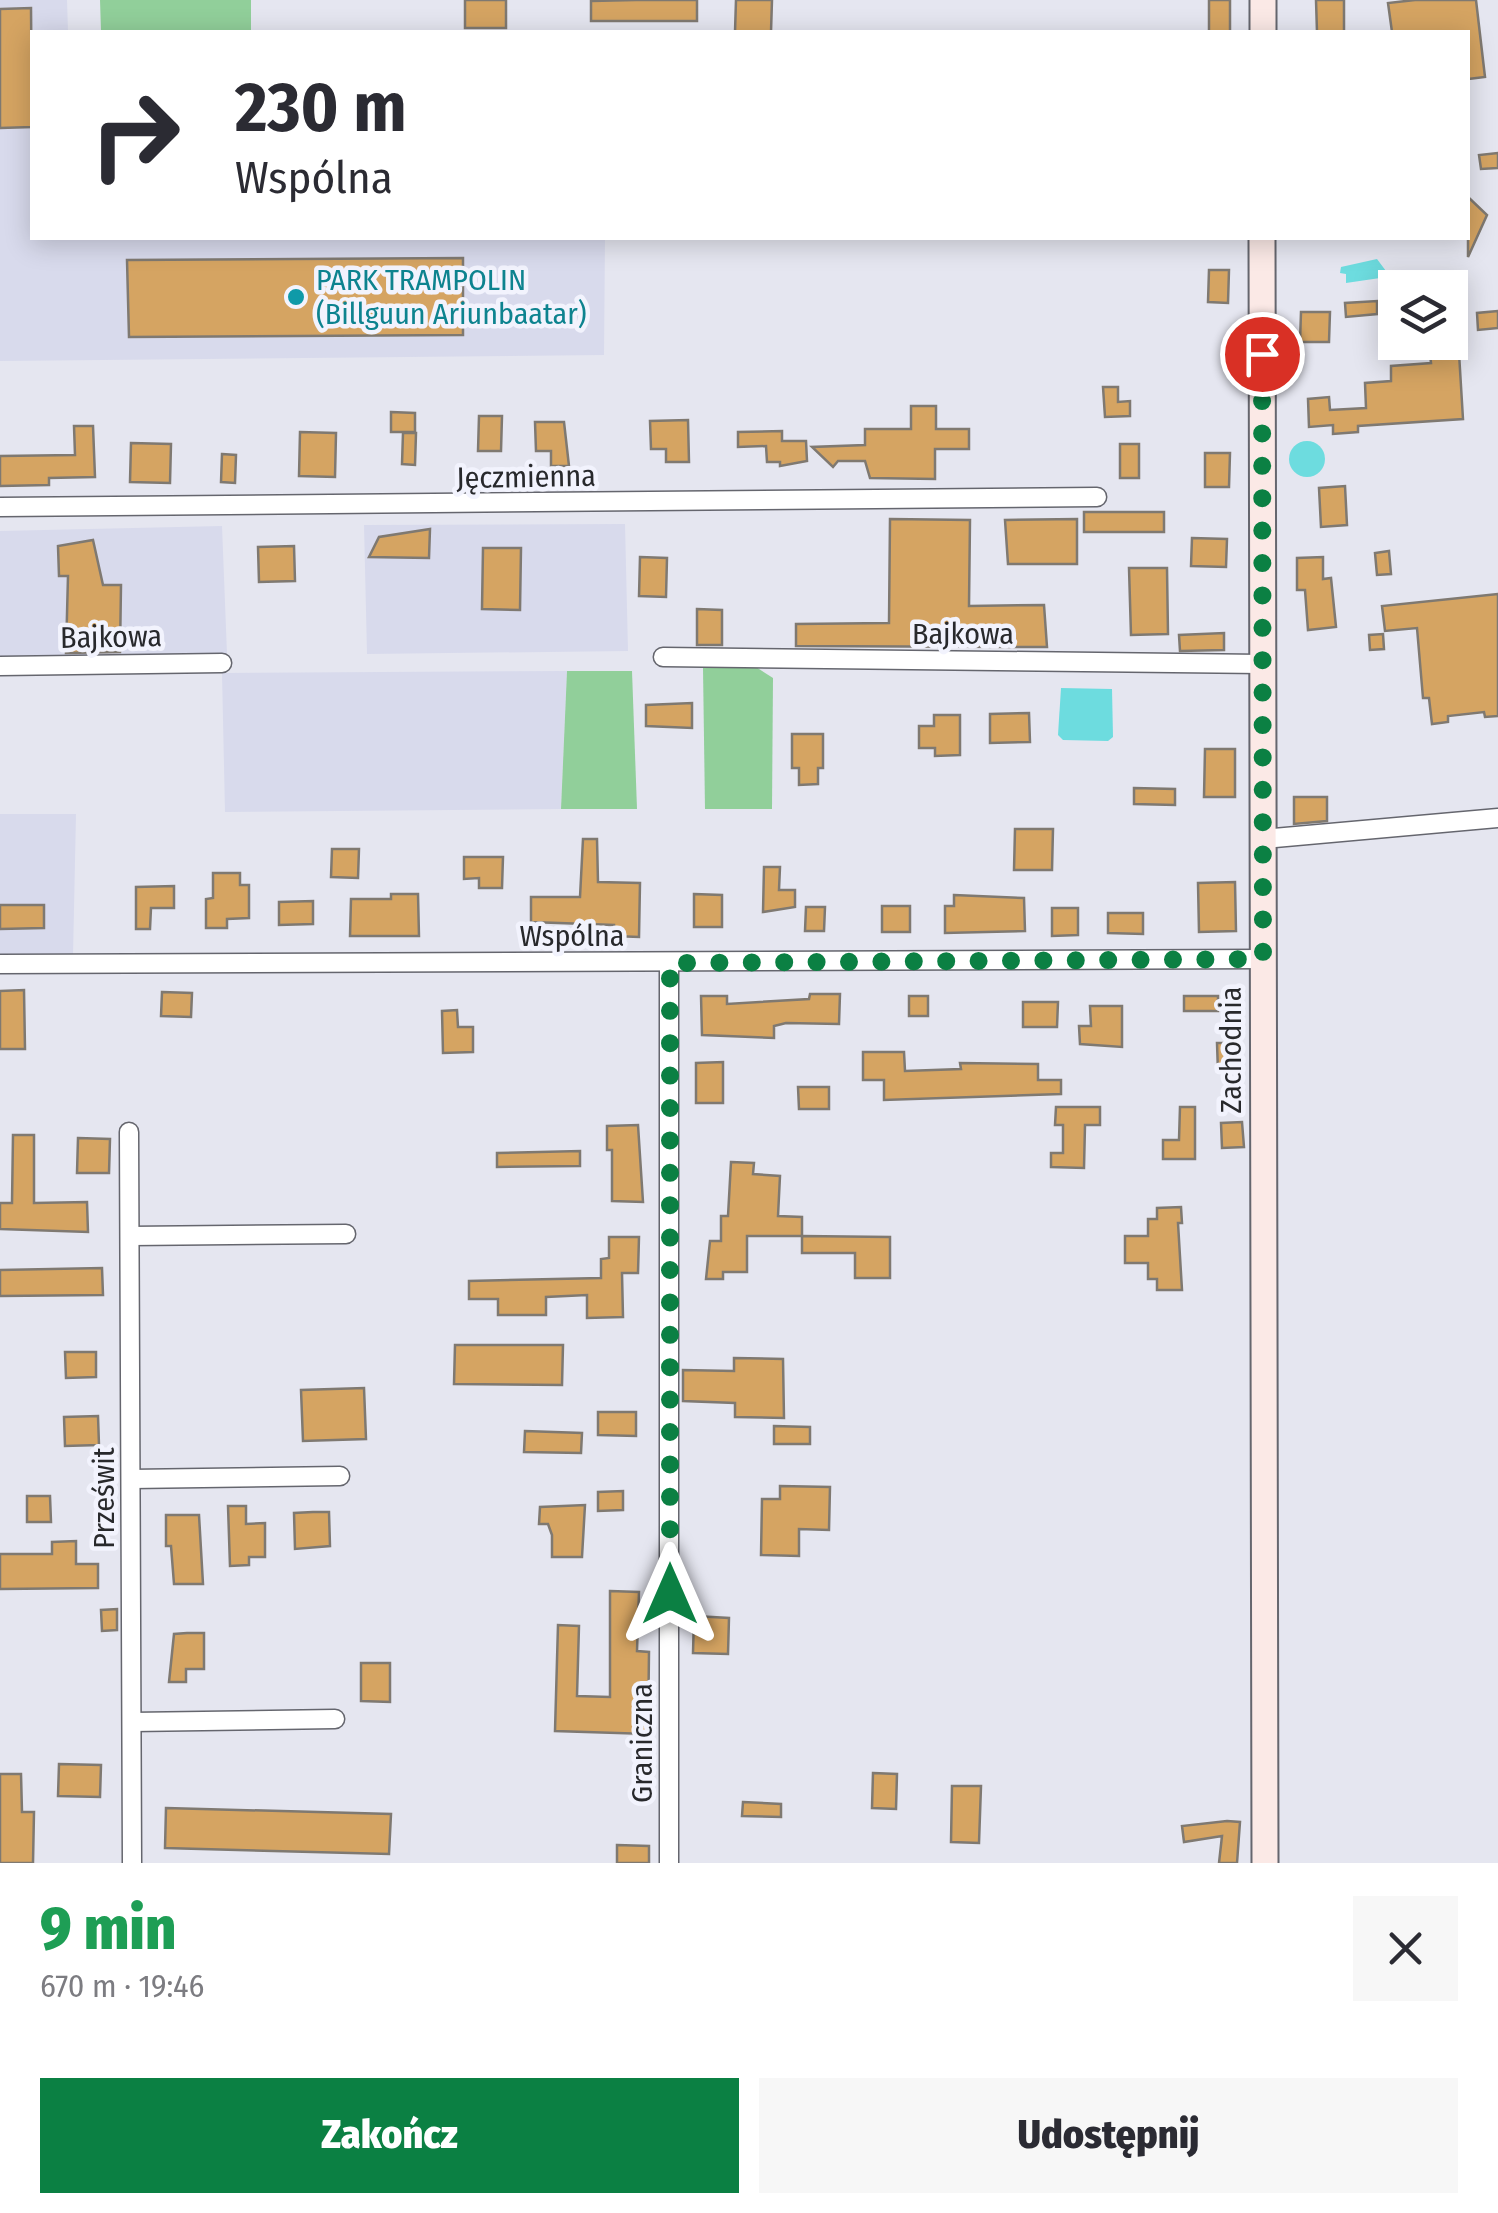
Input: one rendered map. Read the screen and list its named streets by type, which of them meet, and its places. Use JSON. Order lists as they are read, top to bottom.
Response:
{
  "streets": {
    "street": [
      "Jęczmienna",
      "Bajkowa",
      "Wspólna",
      "Zachodnia",
      "Prześwit",
      "Graniczna"
    ]
  },
  "crossings": [
    ["Bajkowa", "Zachodnia"],
    ["Wspólna", "Zachodnia"],
    ["Wspólna", "Graniczna"]
  ],
  "places": ["PARK TRAMPOLIN (Billguun Ariunbaatar)"],
  "page": {
    "turn": ["230 m", "Wspólna"],
    "heading": ["9 min", "670 m · 19:46"],
    "buttons": ["Zakończ", "Udostępnij"]
  }
}
